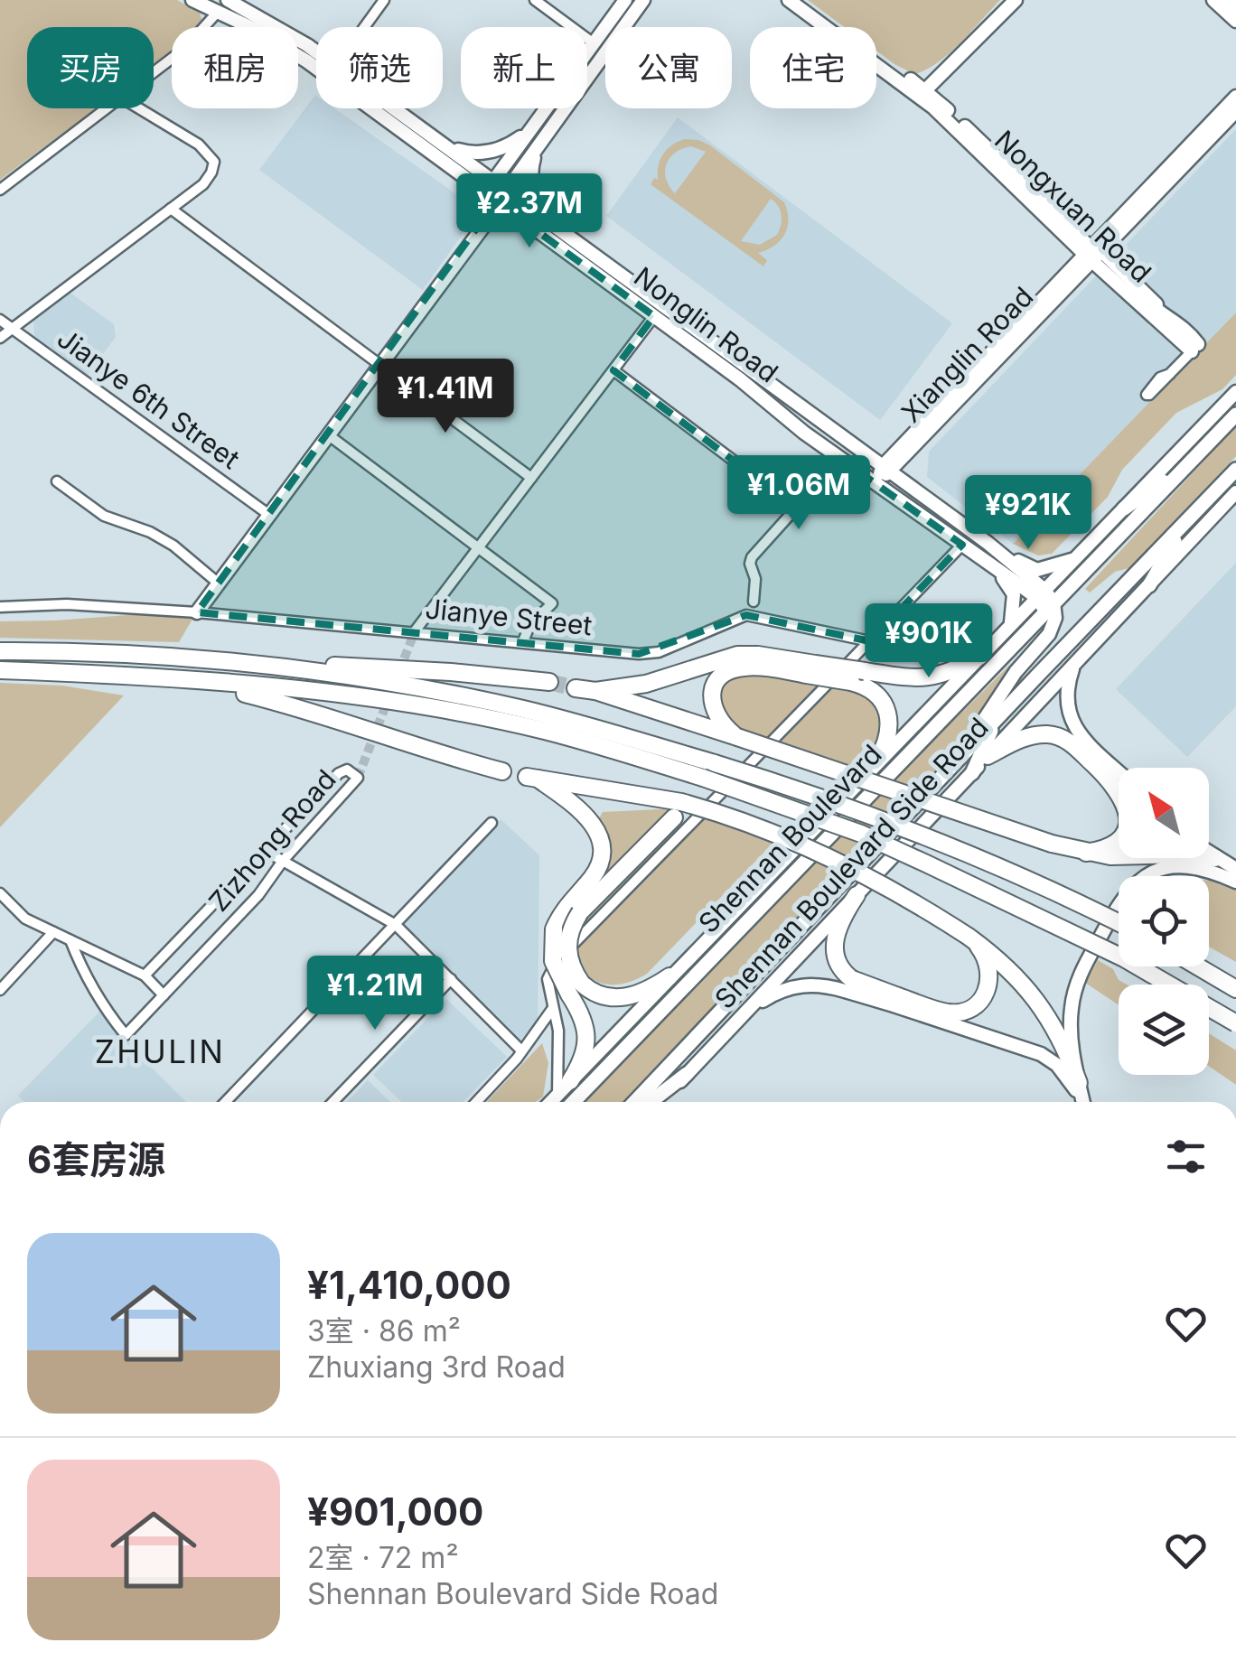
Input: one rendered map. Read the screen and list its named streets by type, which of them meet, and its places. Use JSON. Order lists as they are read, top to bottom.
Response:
{
  "streets": {
    "main road": [
      "Nongxuan Road",
      "Nonglin Road",
      "Xianglin Road",
      "Shennan Boulevard",
      "Shennan Boulevard Side Road"
    ],
    "street": ["Jianye 6th Street", "Jianye Street", "Zizhong Road"]
  },
  "crossings": [
    ["Nongxuan Road", "Xianglin Road"],
    ["Nonglin Road", "Xianglin Road"],
    ["Nonglin Road", "Shennan Boulevard"],
    ["Nonglin Road", "Shennan Boulevard Side Road"],
    ["Shennan Boulevard", "Shennan Boulevard Side Road"]
  ],
  "districts": ["ZHULIN"],
  "north": "top left",
  "page": {
    "chip": [
      "买房",
      "租房",
      "筛选",
      "新上",
      "公寓",
      "住宅"
    ],
    "price": [
      "¥2.37M",
      "¥1.41M",
      "¥1.06M",
      "¥921K",
      "¥901K",
      "¥1.21M"
    ],
    "heading": "6套房源",
    "list": [
      {
        "name": "¥1,410,000",
        "note": "3室 · 86 m² · Zhuxiang 3rd Road"
      },
      {
        "name": "¥901,000",
        "note": "2室 · 72 m² · Shennan Boulevard Side Road"
      }
    ]
  }
}
